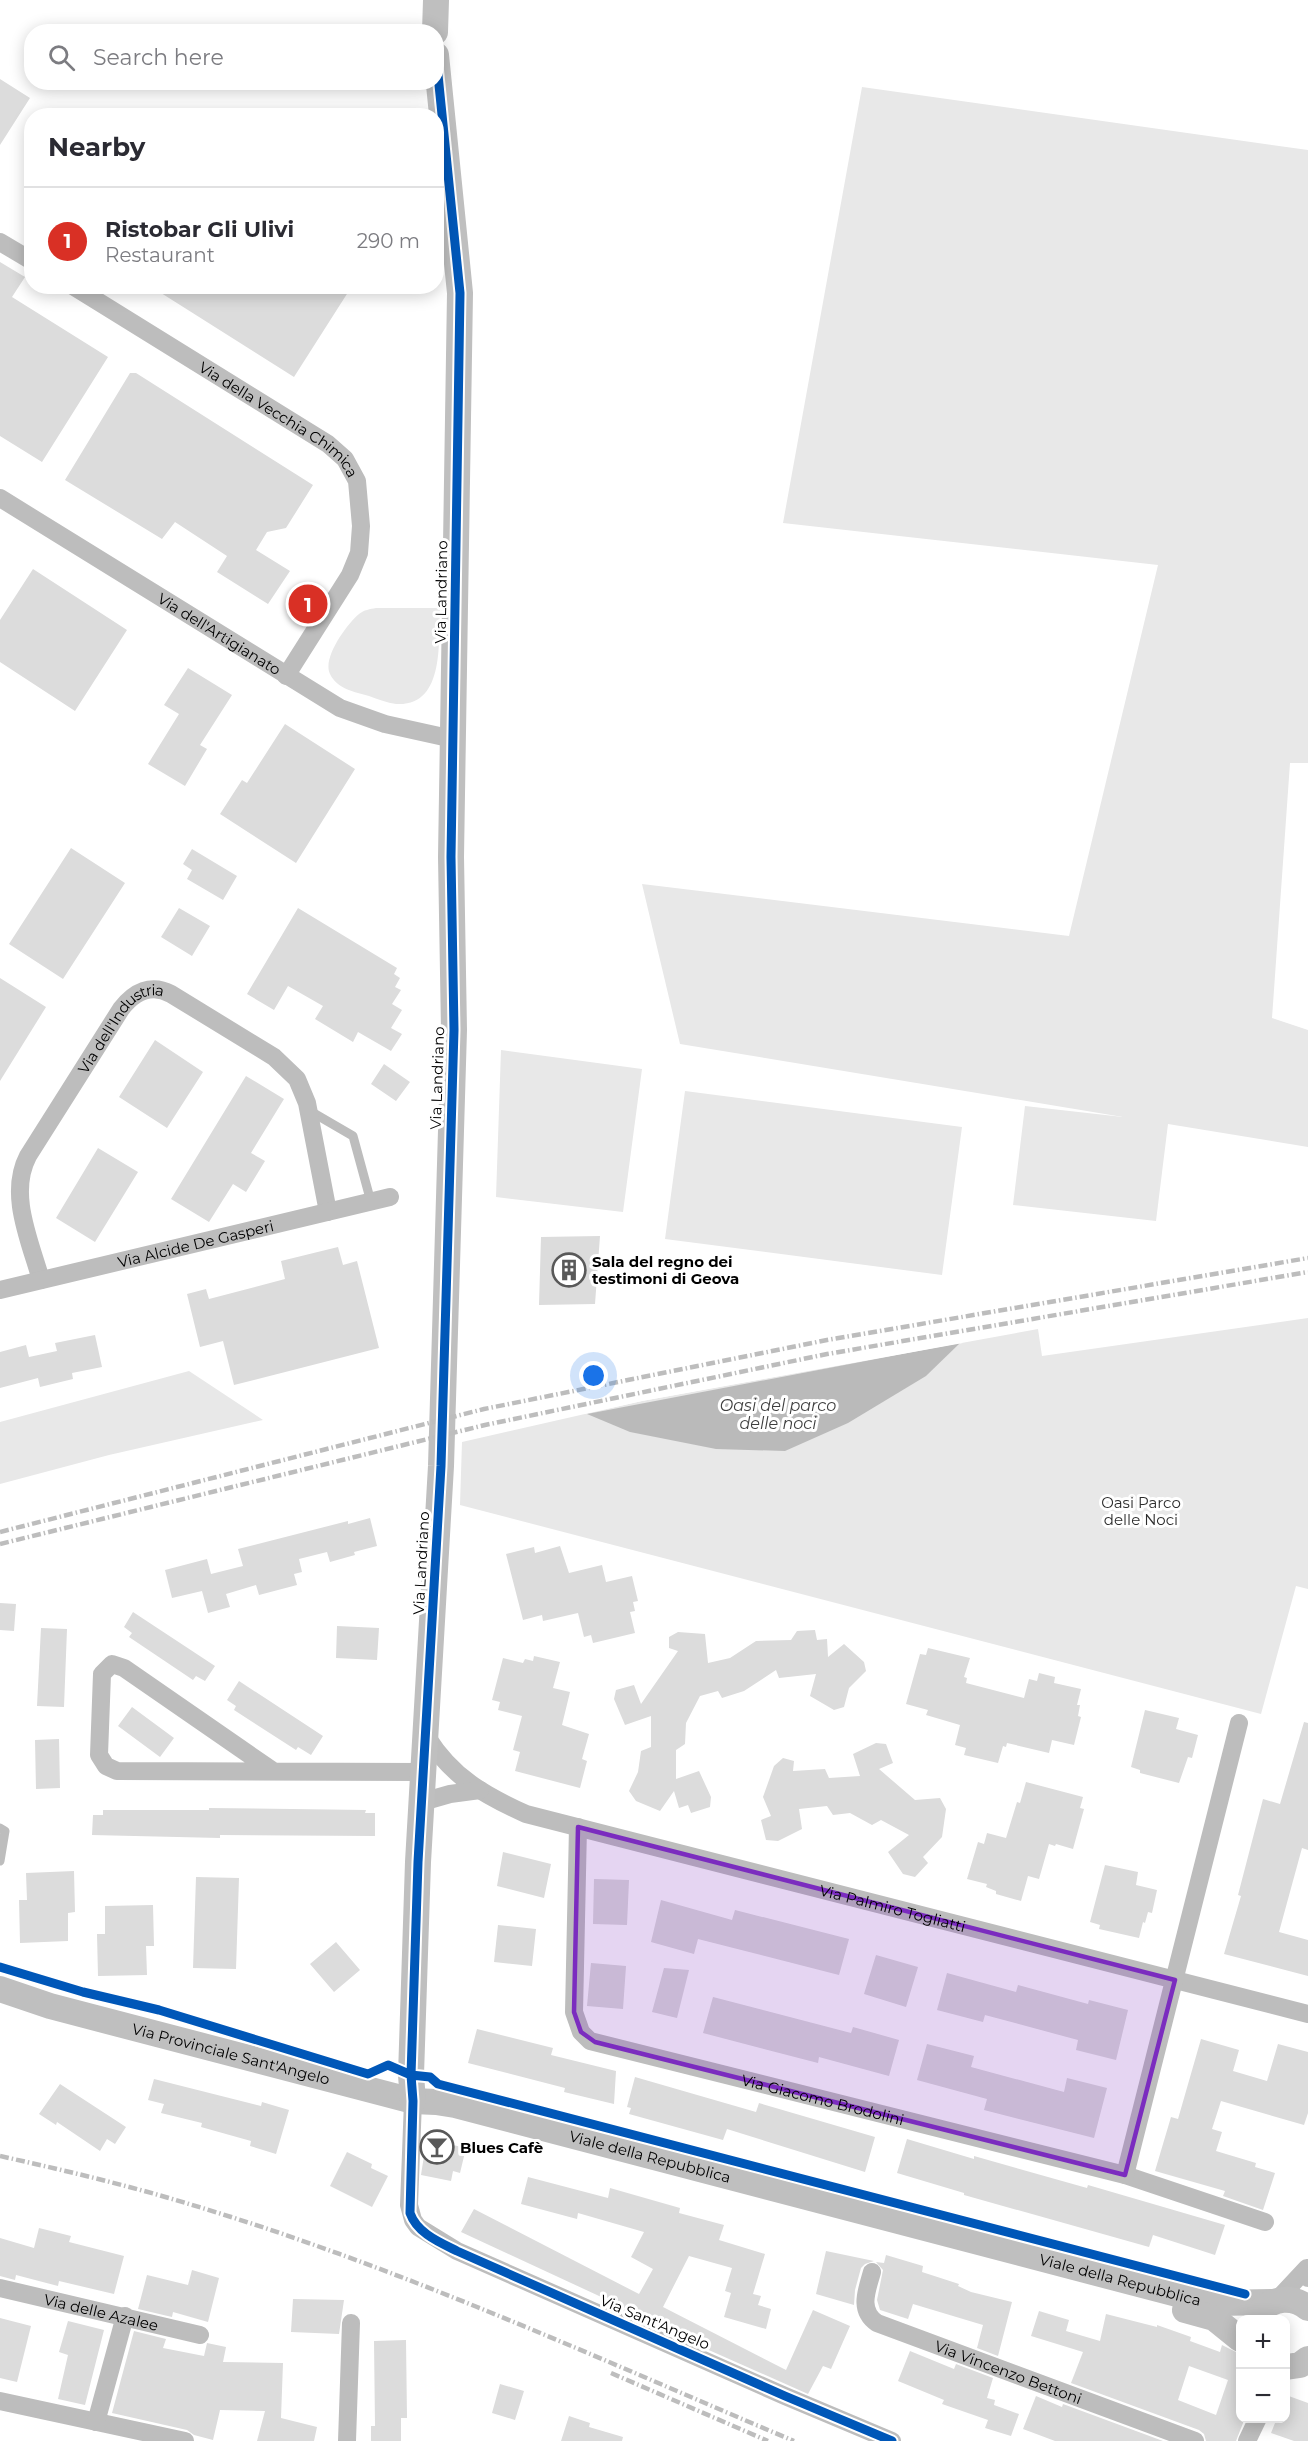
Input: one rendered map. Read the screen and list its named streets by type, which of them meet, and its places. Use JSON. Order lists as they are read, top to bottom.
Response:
{
  "streets": {
    "street": [
      "Via della Vecchia Chimica",
      "Via Landriano",
      "Via dell'Artigianato",
      "Via dell'Industria",
      "Via Alcide De Gasperi",
      "Via Palmiro Togliatti",
      "Via Provinciale Sant'Angelo",
      "Via Giacomo Brodolini",
      "Viale della Repubblica",
      "Via delle Azalee",
      "Via Sant'Angelo",
      "Via Vincenzo Bettoni"
    ]
  },
  "crossings": [
    ["Via della Vecchia Chimica", "Via dell'Artigianato"],
    ["Via Landriano", "Via dell'Artigianato"],
    ["Via Landriano", "Via Palmiro Togliatti"],
    ["Via Landriano", "Via Provinciale Sant'Angelo"],
    ["Via Landriano", "Viale della Repubblica"],
    ["Via Landriano", "Via Sant'Angelo"],
    ["Via dell'Industria", "Via Alcide De Gasperi"],
    ["Via Palmiro Togliatti", "Via Giacomo Brodolini"],
    ["Via Provinciale Sant'Angelo", "Viale della Repubblica"],
    ["Via Provinciale Sant'Angelo", "Via Sant'Angelo"],
    ["Viale della Repubblica", "Via Sant'Angelo"]
  ],
  "water": ["Oasi del parco delle noci"],
  "parks": ["Oasi Parco delle Noci"],
  "places": {
    "building": ["Sala del regno dei testimoni di Geova"],
    "bar": ["Blues Cafè"]
  },
  "page": {
    "search": "Search here",
    "heading": "Nearby",
    "list": [
      {
        "mark": "1",
        "name": "Ristobar Gli Ulivi",
        "note": "Restaurant",
        "value": "290 m"
      }
    ],
    "pins": "1",
    "map_buttons": ["+", "−"]
  }
}
